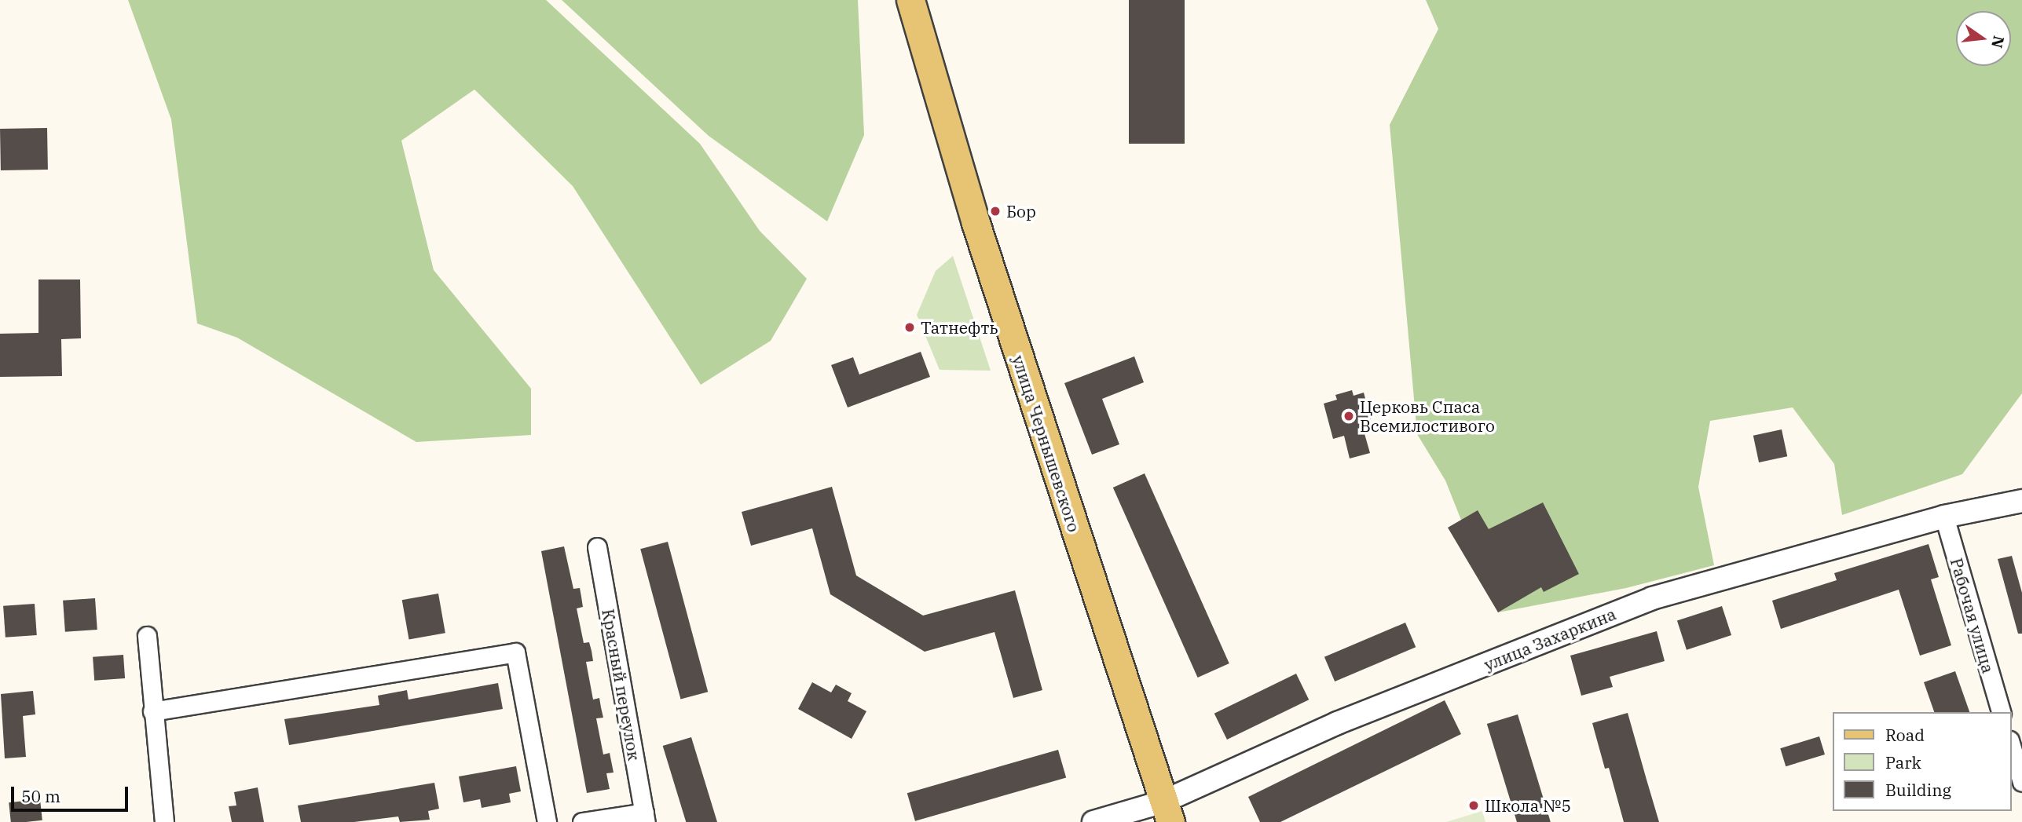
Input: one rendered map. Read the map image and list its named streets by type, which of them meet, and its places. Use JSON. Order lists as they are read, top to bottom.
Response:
{
  "streets": {
    "main road": ["улица Чернышевского"],
    "street": ["Рабочая улица", "улица Захаркина", "Красный переулок"]
  },
  "crossings": [
    ["улица Чернышевского", "улица Захаркина"],
    ["Рабочая улица", "улица Захаркина"]
  ],
  "places": [
    "Бор",
    "Татнефть",
    "Церковь Спаса Всемилостивого",
    "Школа №5"
  ],
  "legend": ["Road", "Park", "Building"],
  "scale_bar": "50 m",
  "north": "right"
}
